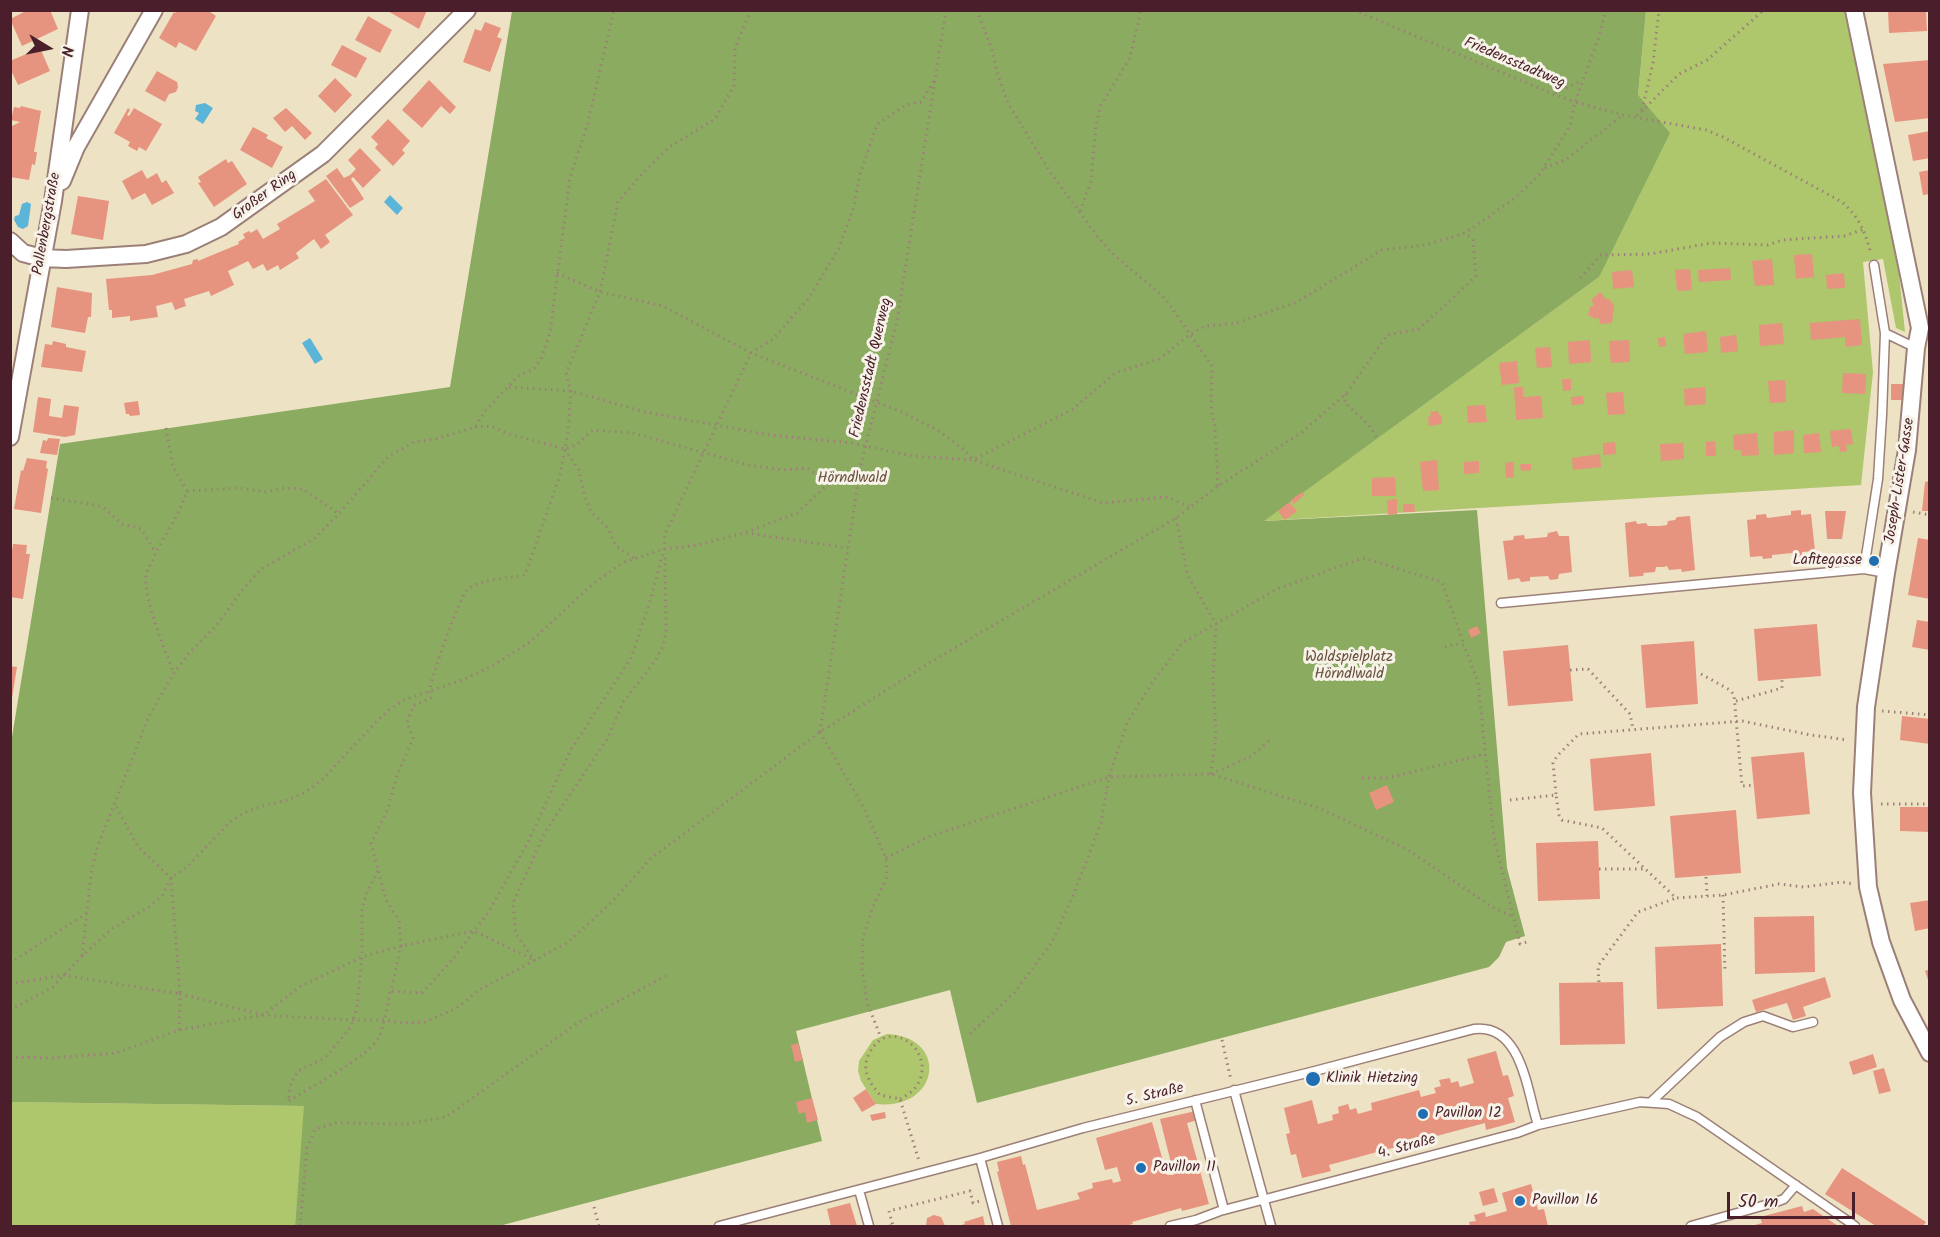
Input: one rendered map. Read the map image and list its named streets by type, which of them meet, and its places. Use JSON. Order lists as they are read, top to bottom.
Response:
{
  "streets": {
    "street": ["Großer Ring", "Pallenbergstraße", "Joseph-Lister-Gasse"],
    "lane": ["5. Straße", "4. Straße"],
    "path": ["Friedensstadtweg", "Friedensstadt Querweg"]
  },
  "crossings": [
    ["Großer Ring", "Pallenbergstraße"],
    ["5. Straße", "4. Straße"]
  ],
  "parks": ["Hörndlwald", "Waldspielplatz Hörndlwald"],
  "places": [
    "Lafitegasse",
    "Klinik Hietzing",
    "Pavillon 12",
    "Pavillon 11",
    "Pavillon 16"
  ],
  "scale_bar": "50 m",
  "north": "right"
}
